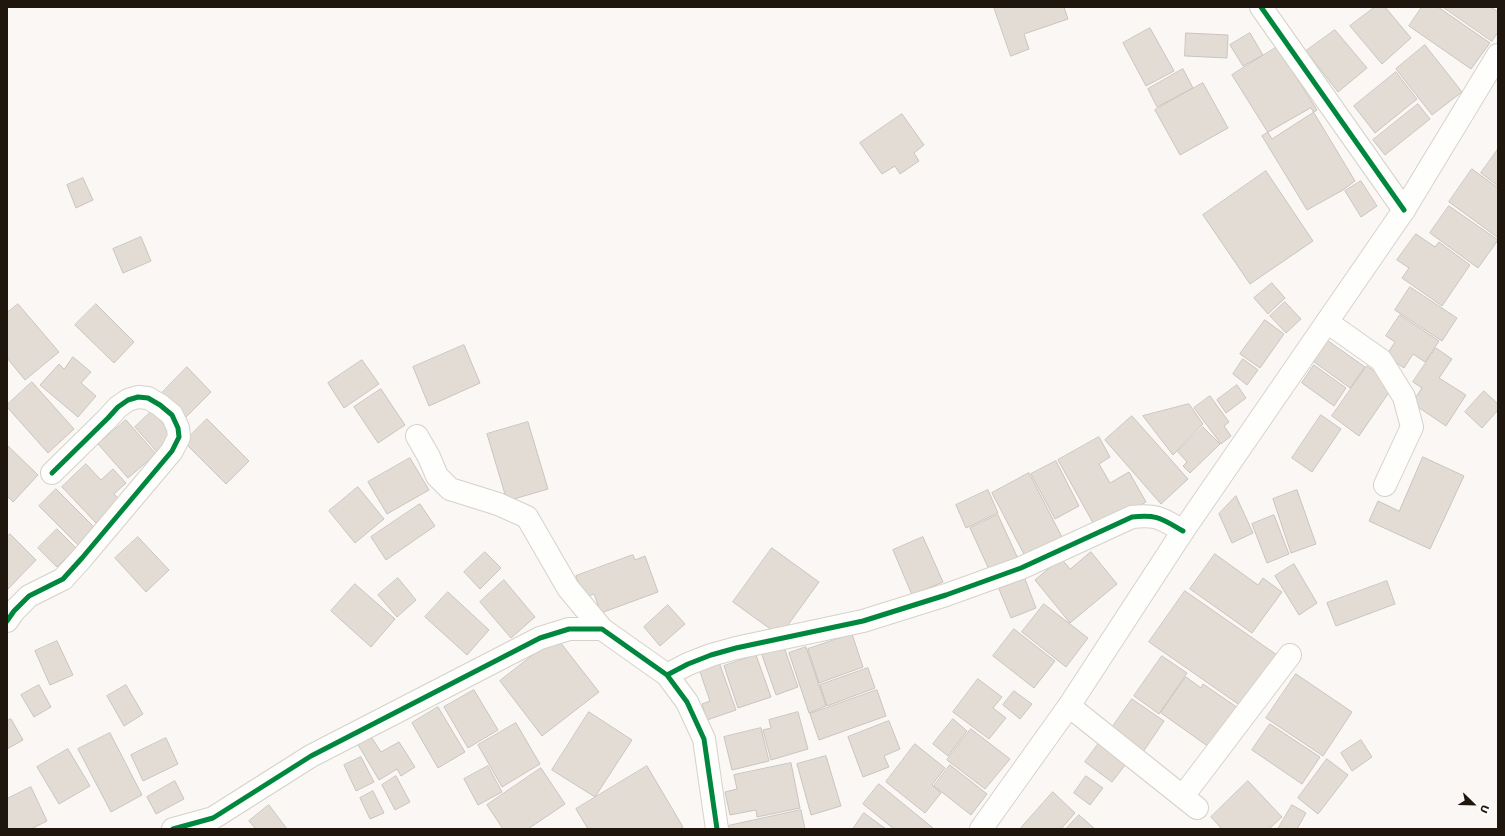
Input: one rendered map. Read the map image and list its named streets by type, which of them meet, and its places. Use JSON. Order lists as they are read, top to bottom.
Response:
{
  "north": "bottom right"
}
